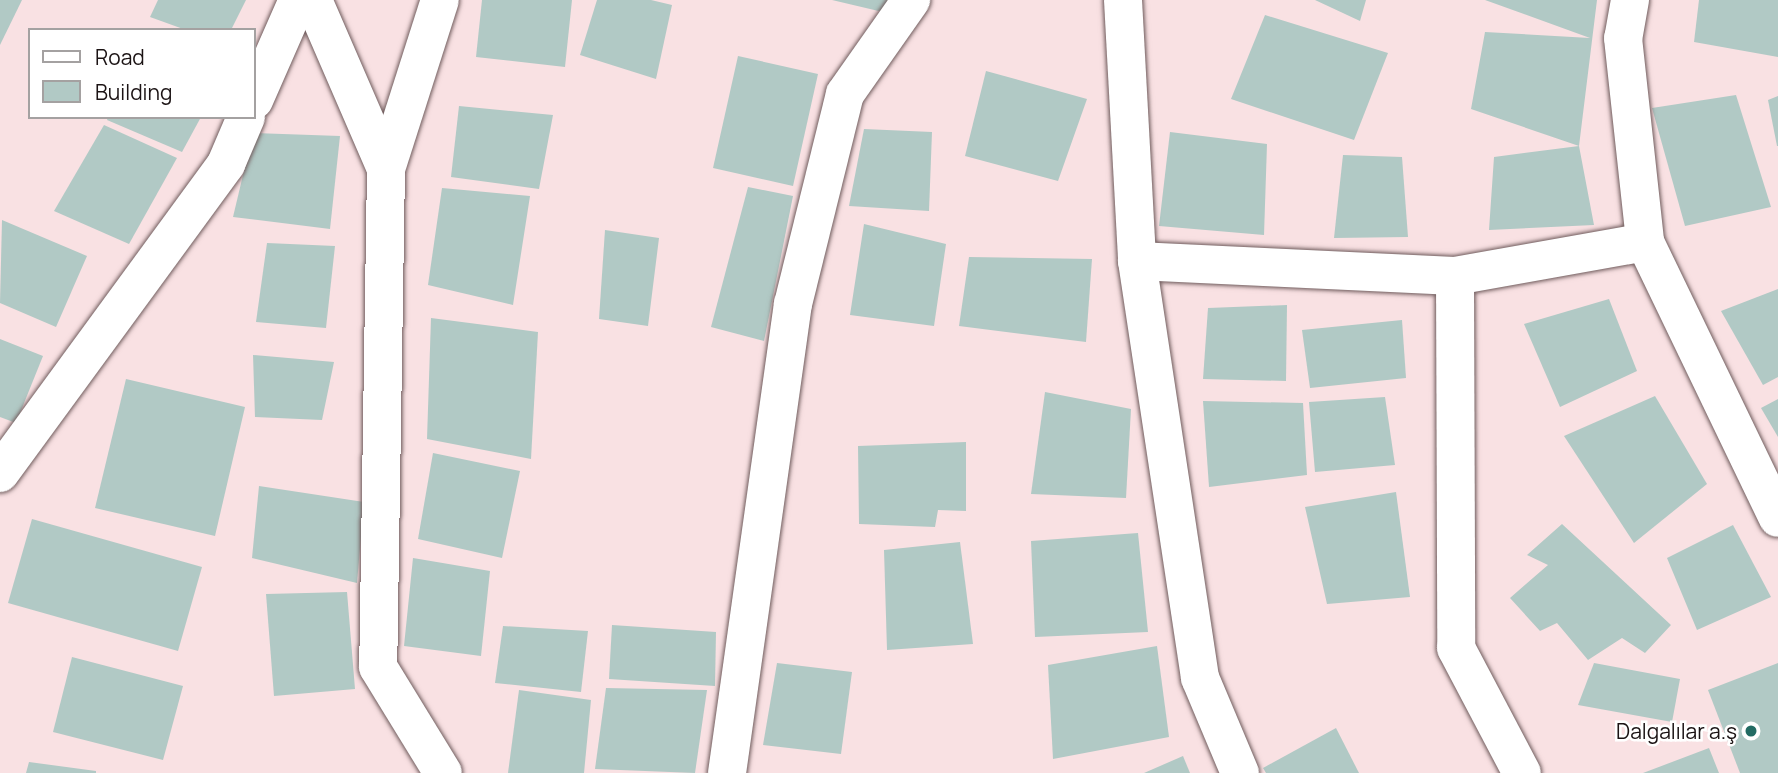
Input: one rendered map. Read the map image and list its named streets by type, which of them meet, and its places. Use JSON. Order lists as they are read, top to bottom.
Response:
{
  "places": ["Dalgalılar a.ş"],
  "legend": ["Road", "Building"]
}
